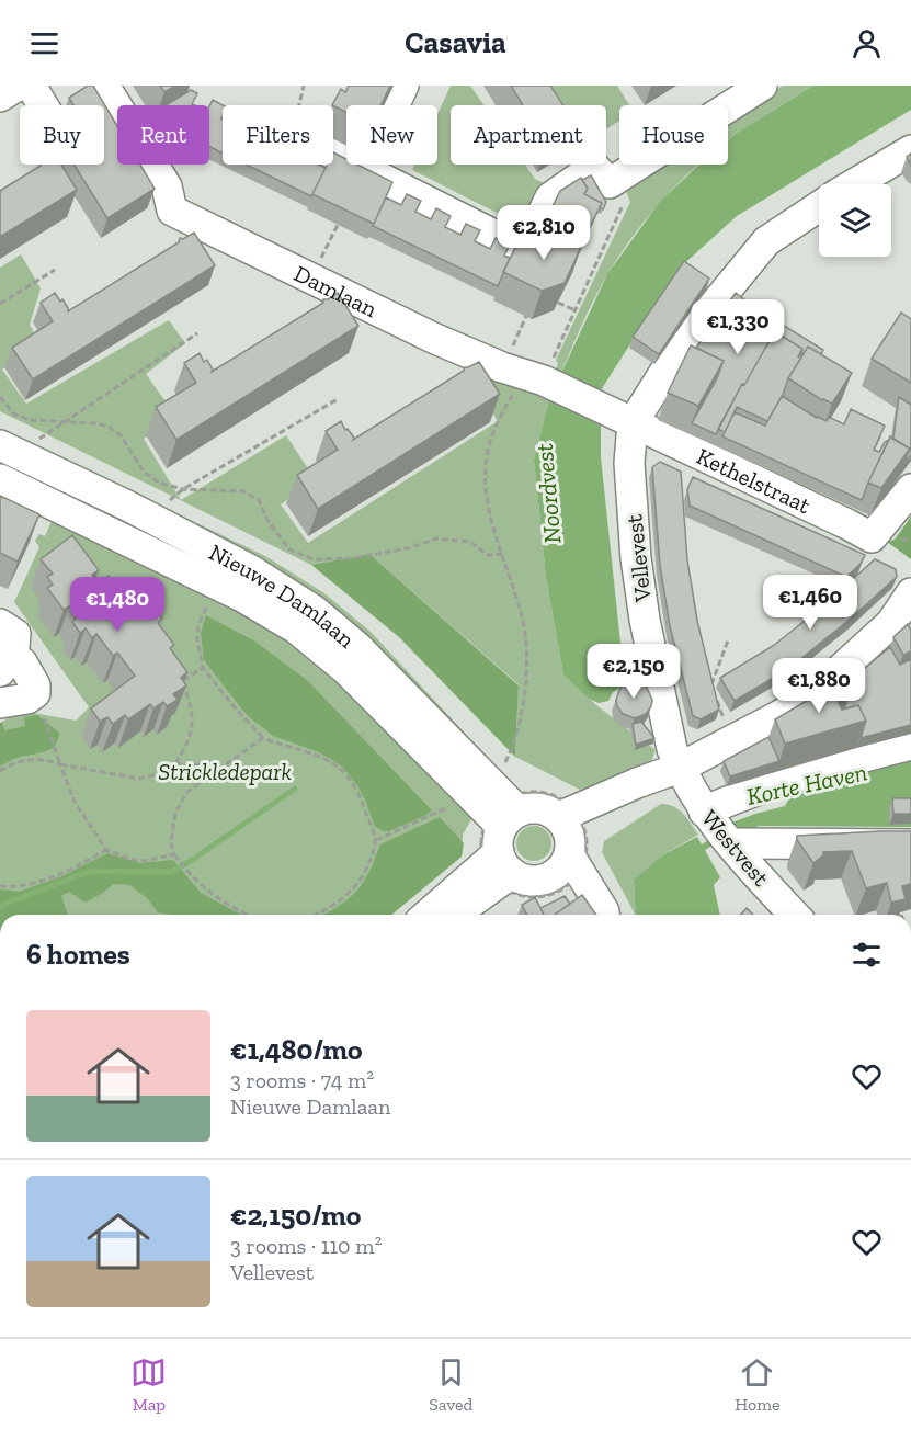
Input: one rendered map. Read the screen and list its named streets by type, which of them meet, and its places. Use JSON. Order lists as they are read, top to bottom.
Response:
{
  "streets": {
    "street": [
      "Damlaan",
      "Kethelstraat",
      "Vellevest",
      "Nieuwe Damlaan",
      "Westvest"
    ]
  },
  "crossings": [
    ["Damlaan", "Kethelstraat"],
    ["Damlaan", "Vellevest"],
    ["Kethelstraat", "Vellevest"],
    ["Vellevest", "Westvest"]
  ],
  "water": ["Noordvest", "Korte Haven"],
  "parks": ["Strickledepark"],
  "page": {
    "header": "Casavia",
    "chip": [
      "Buy",
      "Rent",
      "Filters",
      "New",
      "Apartment",
      "House"
    ],
    "price": [
      "€2,810",
      "€1,330",
      "€1,460",
      "€1,480",
      "€2,150",
      "€1,880"
    ],
    "heading": "6 homes",
    "list": [
      {
        "name": "€1,480/mo",
        "note": "3 rooms · 74 m² · Nieuwe Damlaan"
      },
      {
        "name": "€2,150/mo",
        "note": "3 rooms · 110 m² · Vellevest"
      }
    ],
    "tabs": ["Map", "Saved", "Home"]
  }
}
